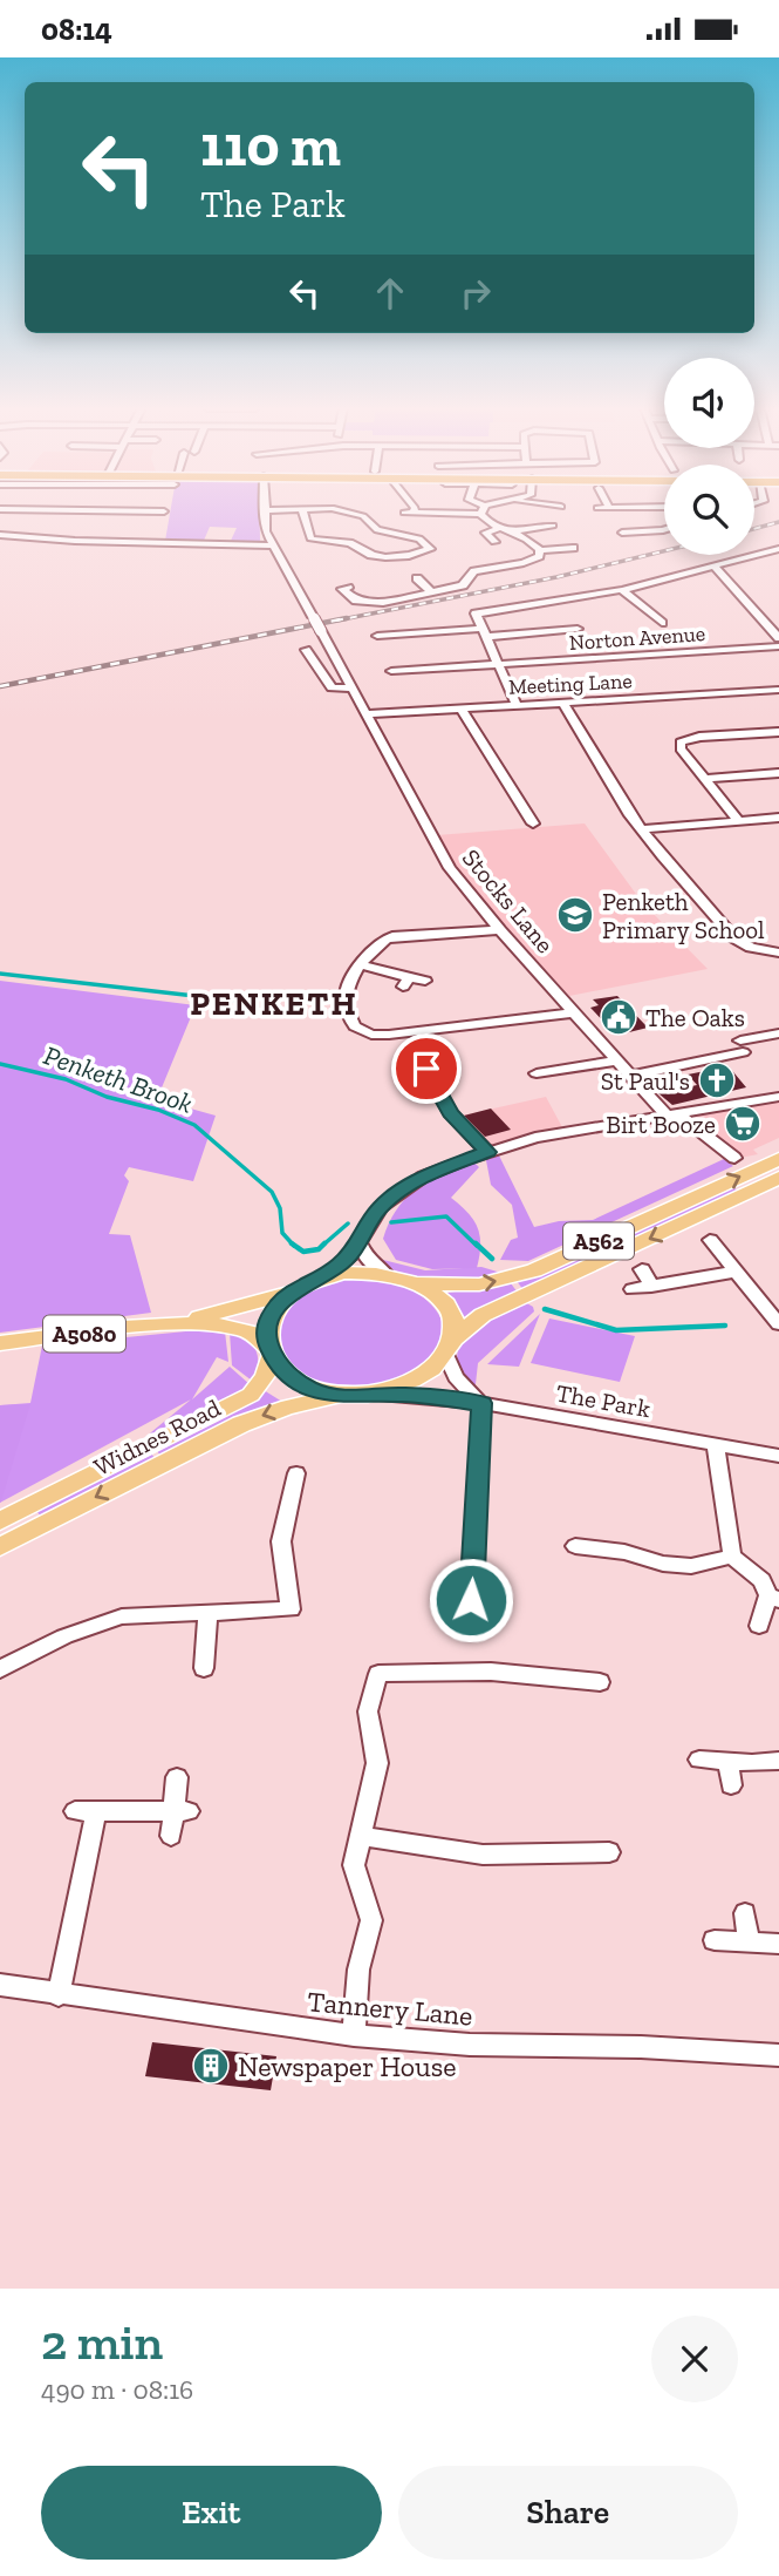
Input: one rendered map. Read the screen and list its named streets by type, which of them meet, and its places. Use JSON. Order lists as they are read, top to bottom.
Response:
{
  "streets": {
    "main road": ["A562", "A5080", "Widnes Road"],
    "street": [
      "Norton Avenue",
      "Meeting Lane",
      "Stocks Lane",
      "The Park",
      "Tannery Lane"
    ]
  },
  "crossings": [
    ["Meeting Lane", "Stocks Lane"],
    ["A562", "A5080"],
    ["A562", "The Park"],
    ["A562", "Widnes Road"],
    ["A5080", "The Park"],
    ["A5080", "Widnes Road"],
    ["The Park", "Widnes Road"]
  ],
  "districts": ["PENKETH"],
  "water": ["Penketh Brook"],
  "places": {
    "school or university": ["Penketh Primary School"],
    "public building": ["The Oaks"],
    "church": ["St Paul's"],
    "supermarket": ["Birt Booze"],
    "building": ["Newspaper House"]
  },
  "page": {
    "status": "08:14",
    "turn": ["110 m", "The Park"],
    "heading": ["2 min", "490 m · 08:16"],
    "buttons": ["Exit", "Share"]
  }
}
